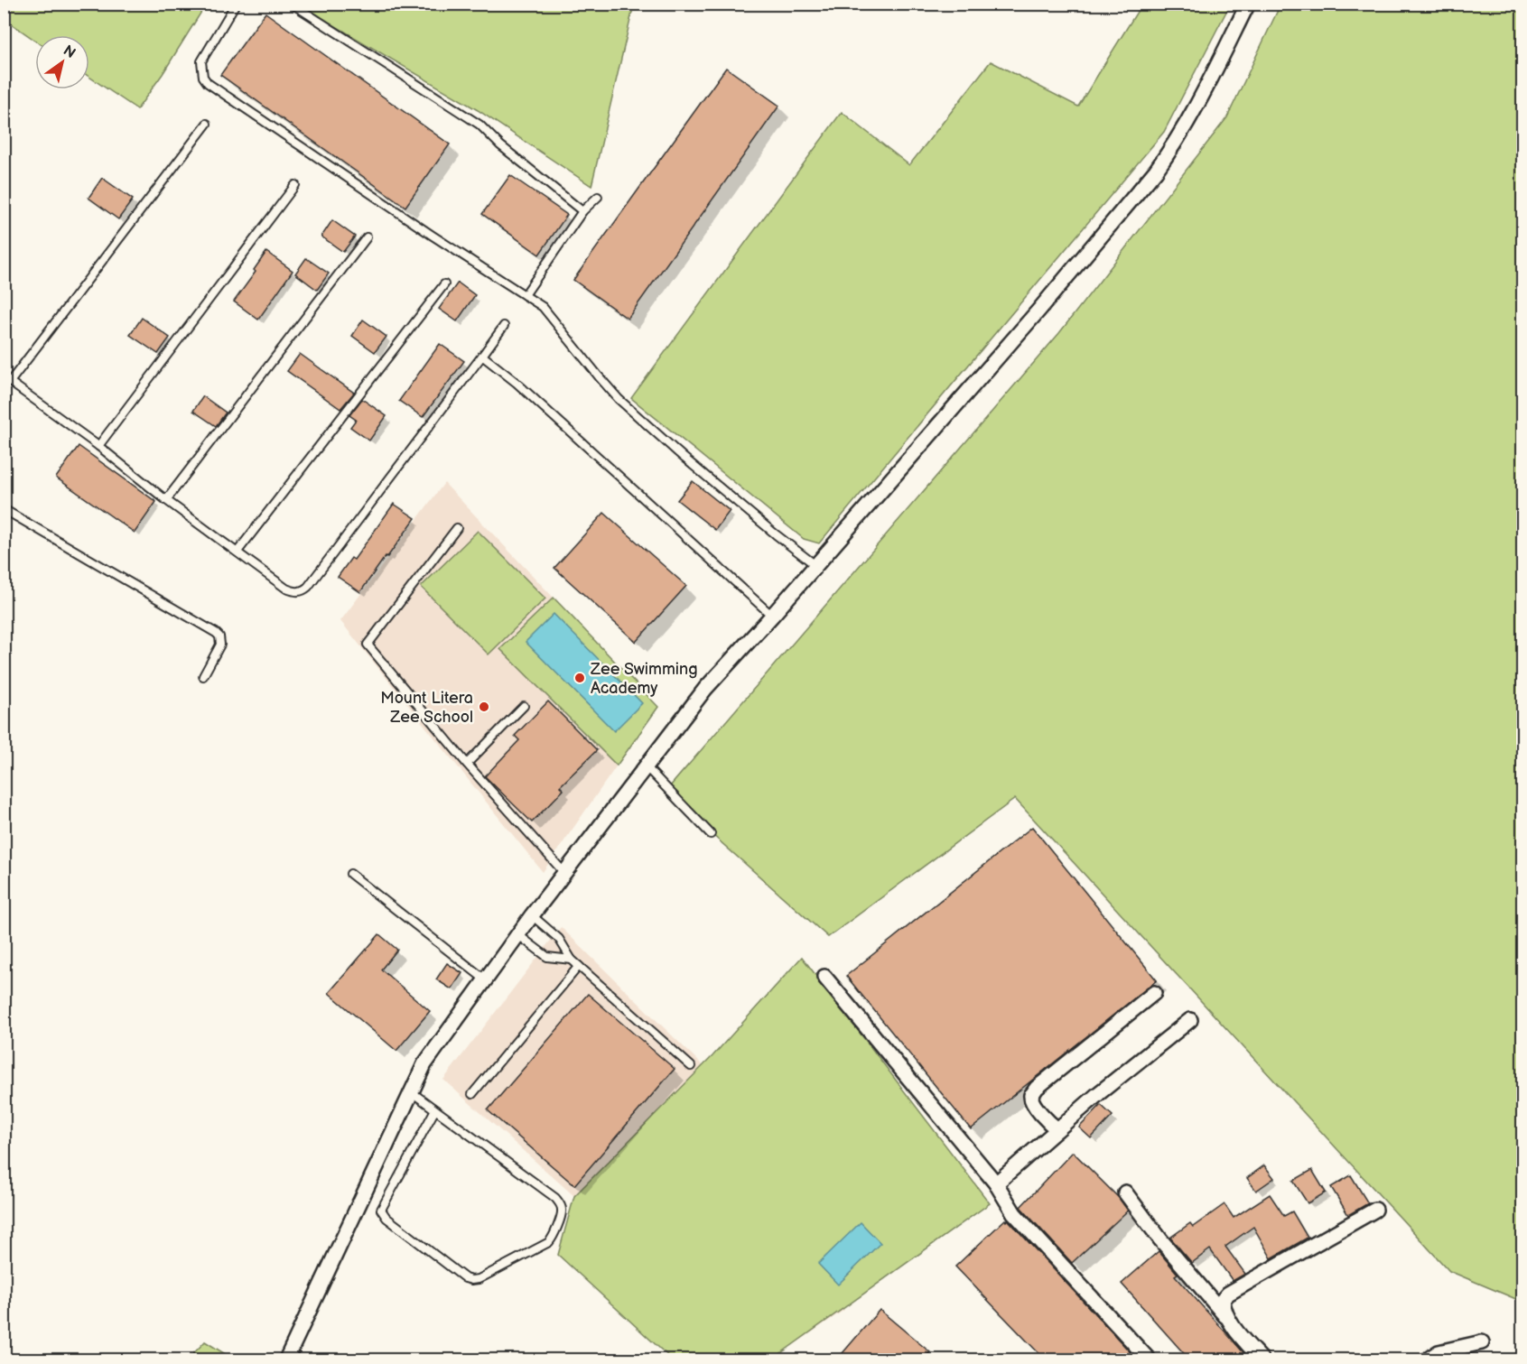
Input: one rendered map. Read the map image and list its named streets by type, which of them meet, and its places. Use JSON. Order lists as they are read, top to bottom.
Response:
{
  "places": ["Zee Swimming Academy", "Mount Litera Zee School"],
  "north": "top right"
}
